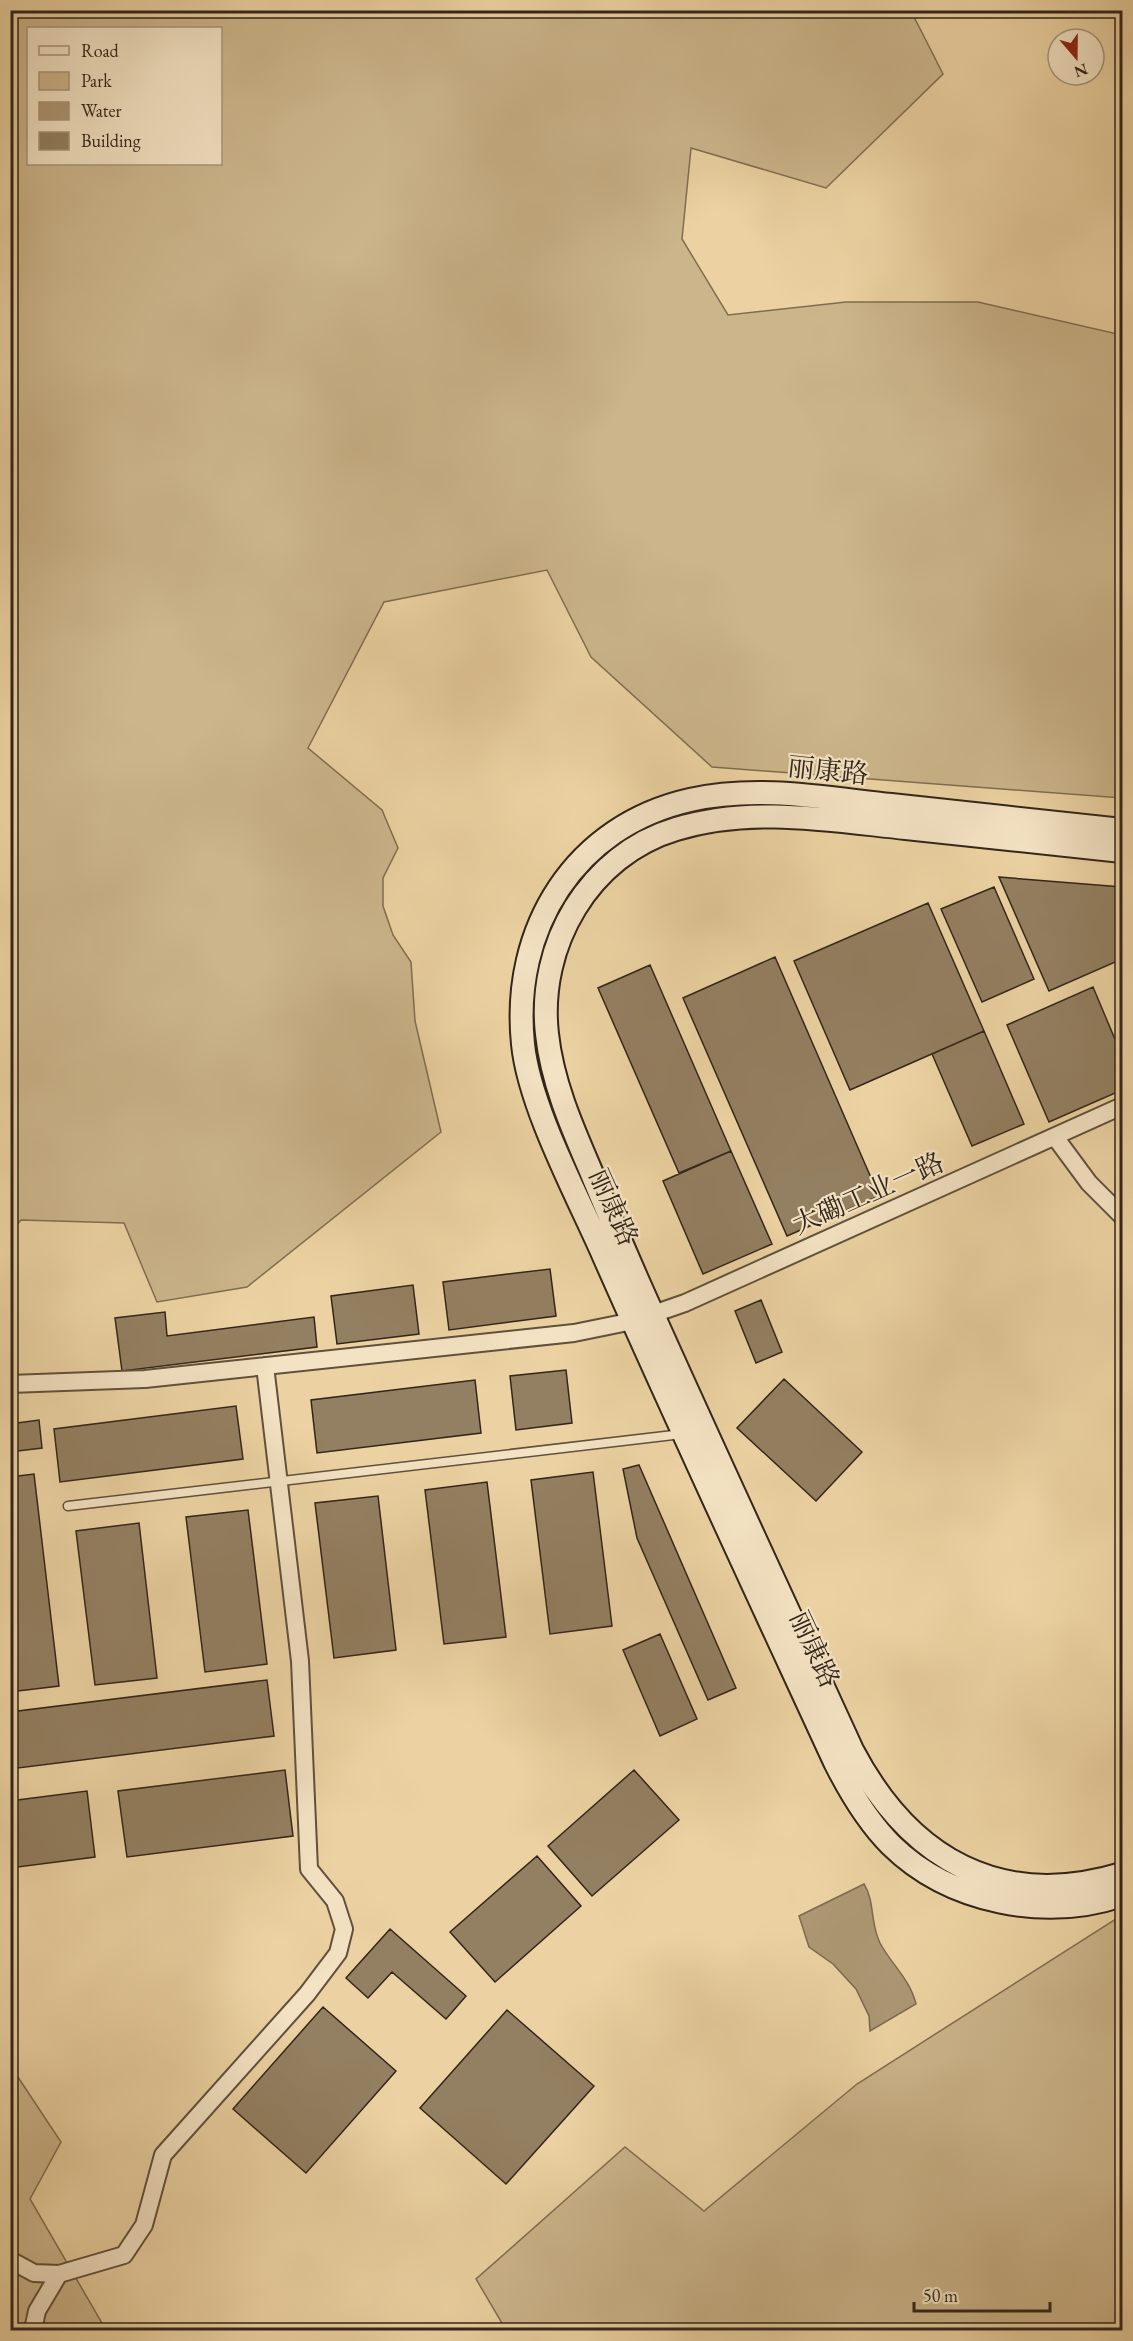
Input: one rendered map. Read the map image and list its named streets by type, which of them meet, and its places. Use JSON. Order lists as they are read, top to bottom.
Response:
{
  "streets": {
    "street": ["丽康路", "大磡工业一路"]
  },
  "crossings": [
    ["丽康路", "大磡工业一路"]
  ],
  "legend": [
    "Road",
    "Park",
    "Water",
    "Building"
  ],
  "scale_bar": "50 m",
  "north": "bottom"
}
